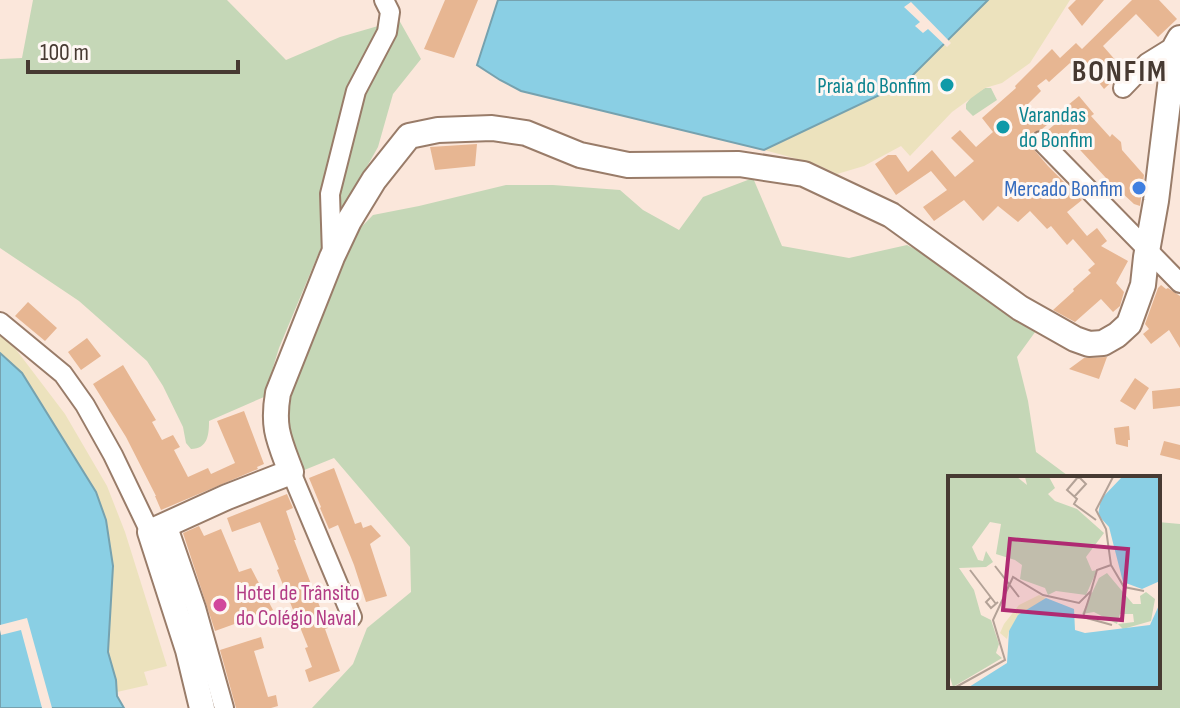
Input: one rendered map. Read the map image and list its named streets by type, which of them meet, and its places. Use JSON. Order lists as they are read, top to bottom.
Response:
{
  "districts": ["BONFIM"],
  "places": [
    "Praia do Bonfim",
    "Varandas do Bonfim",
    "Mercado Bonfim",
    "Hotel de Trânsito do Colégio Naval"
  ],
  "scale_bar": "100 m"
}
